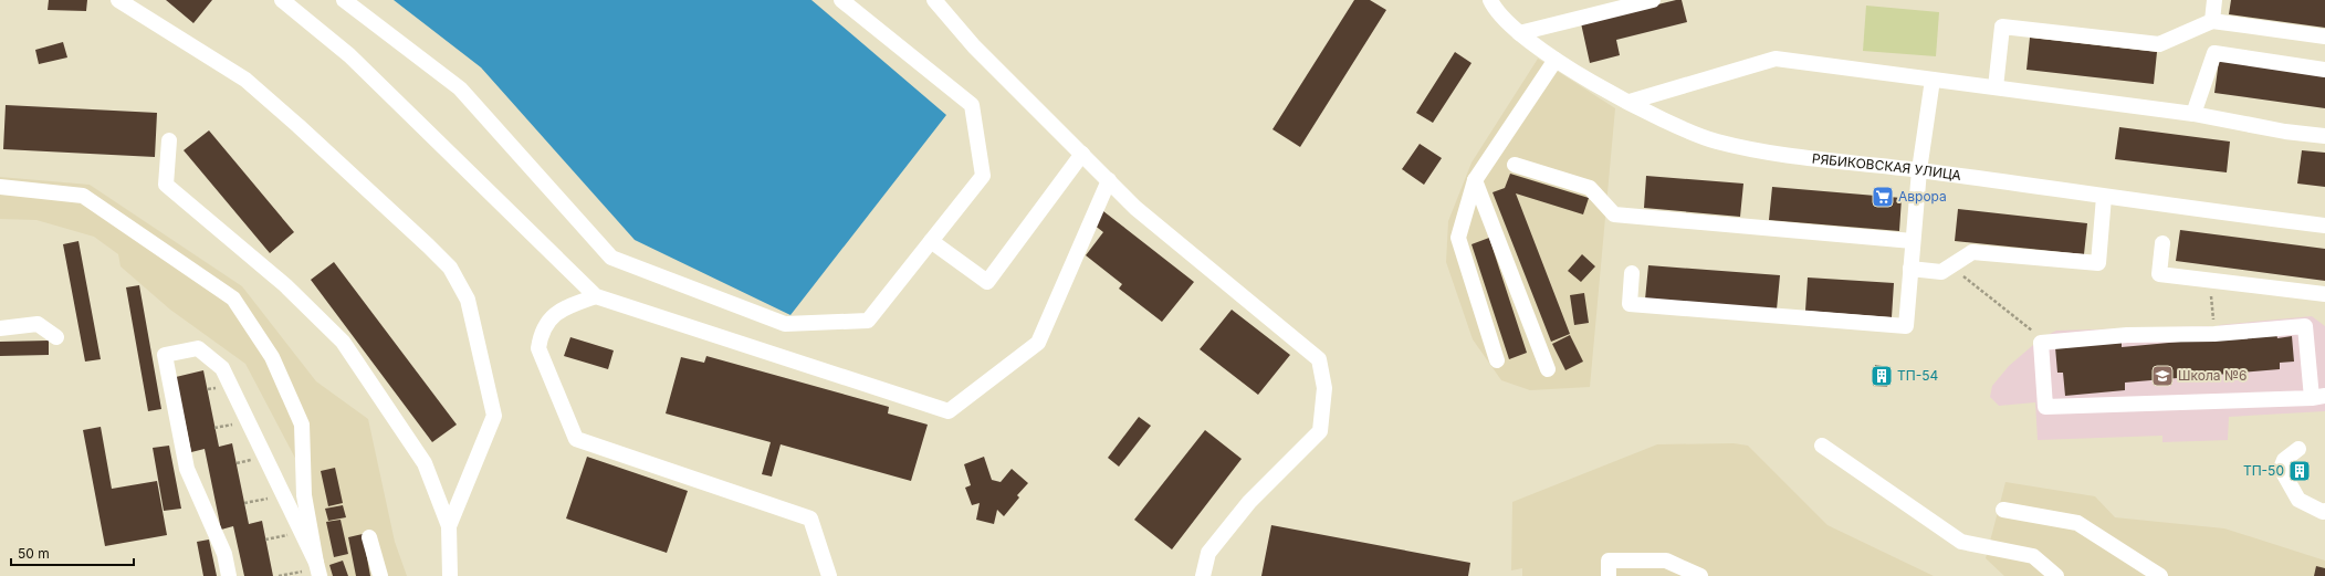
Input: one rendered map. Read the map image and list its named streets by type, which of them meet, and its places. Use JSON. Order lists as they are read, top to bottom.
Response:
{
  "streets": {
    "street": ["РЯБИКОВСКАЯ УЛИЦА"]
  },
  "places": {
    "supermarket": ["Аврора"],
    "building": ["ТП-54", "ТП-50"],
    "school or university": ["Школа №6"]
  },
  "scale_bar": "50 m"
}
